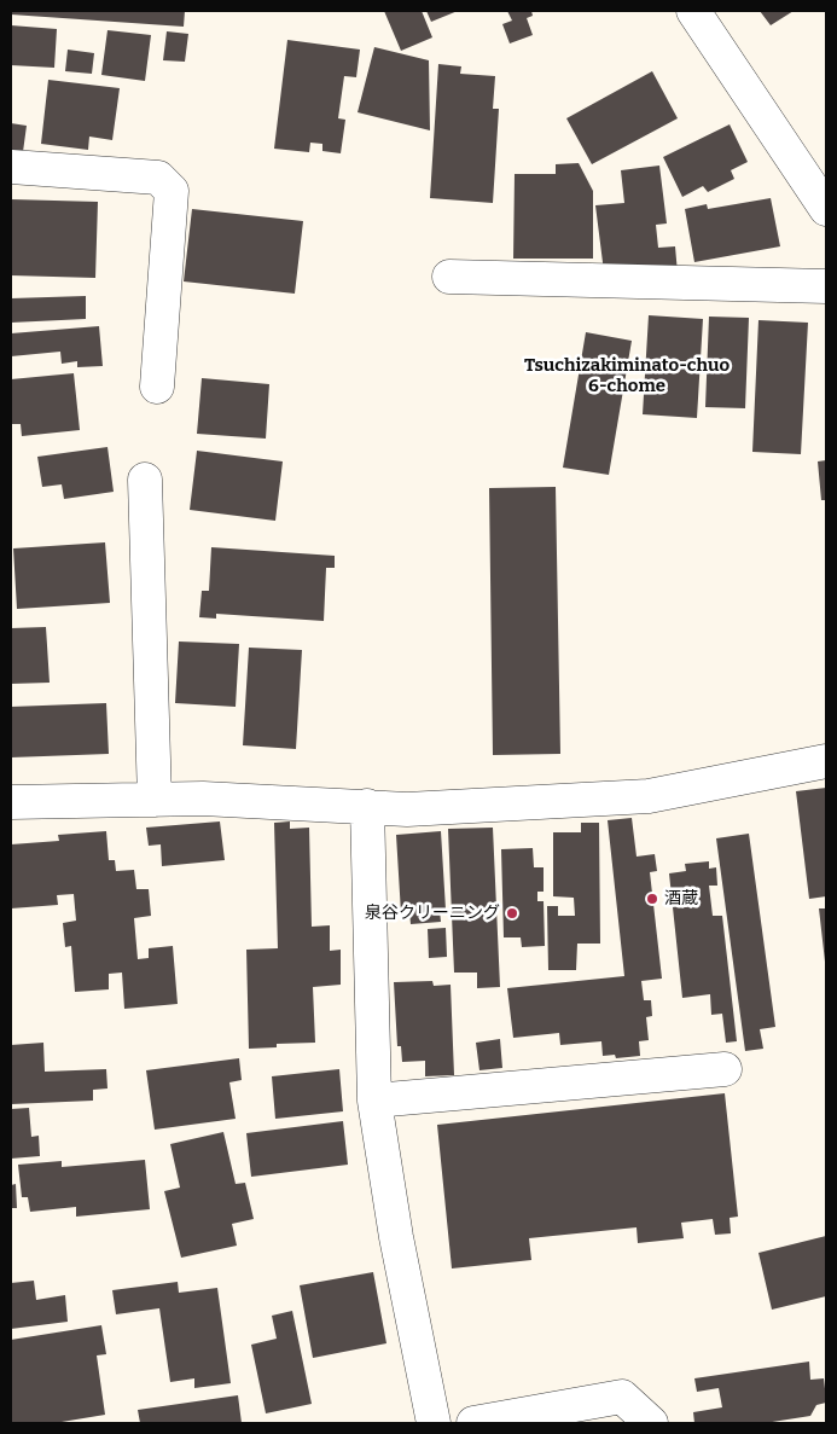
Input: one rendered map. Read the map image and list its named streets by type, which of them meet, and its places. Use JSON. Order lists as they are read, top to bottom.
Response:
{
  "districts": ["Tsuchizakiminato-chuo 6-chome"],
  "places": ["酒蔵", "泉谷クリーニング"]
}
